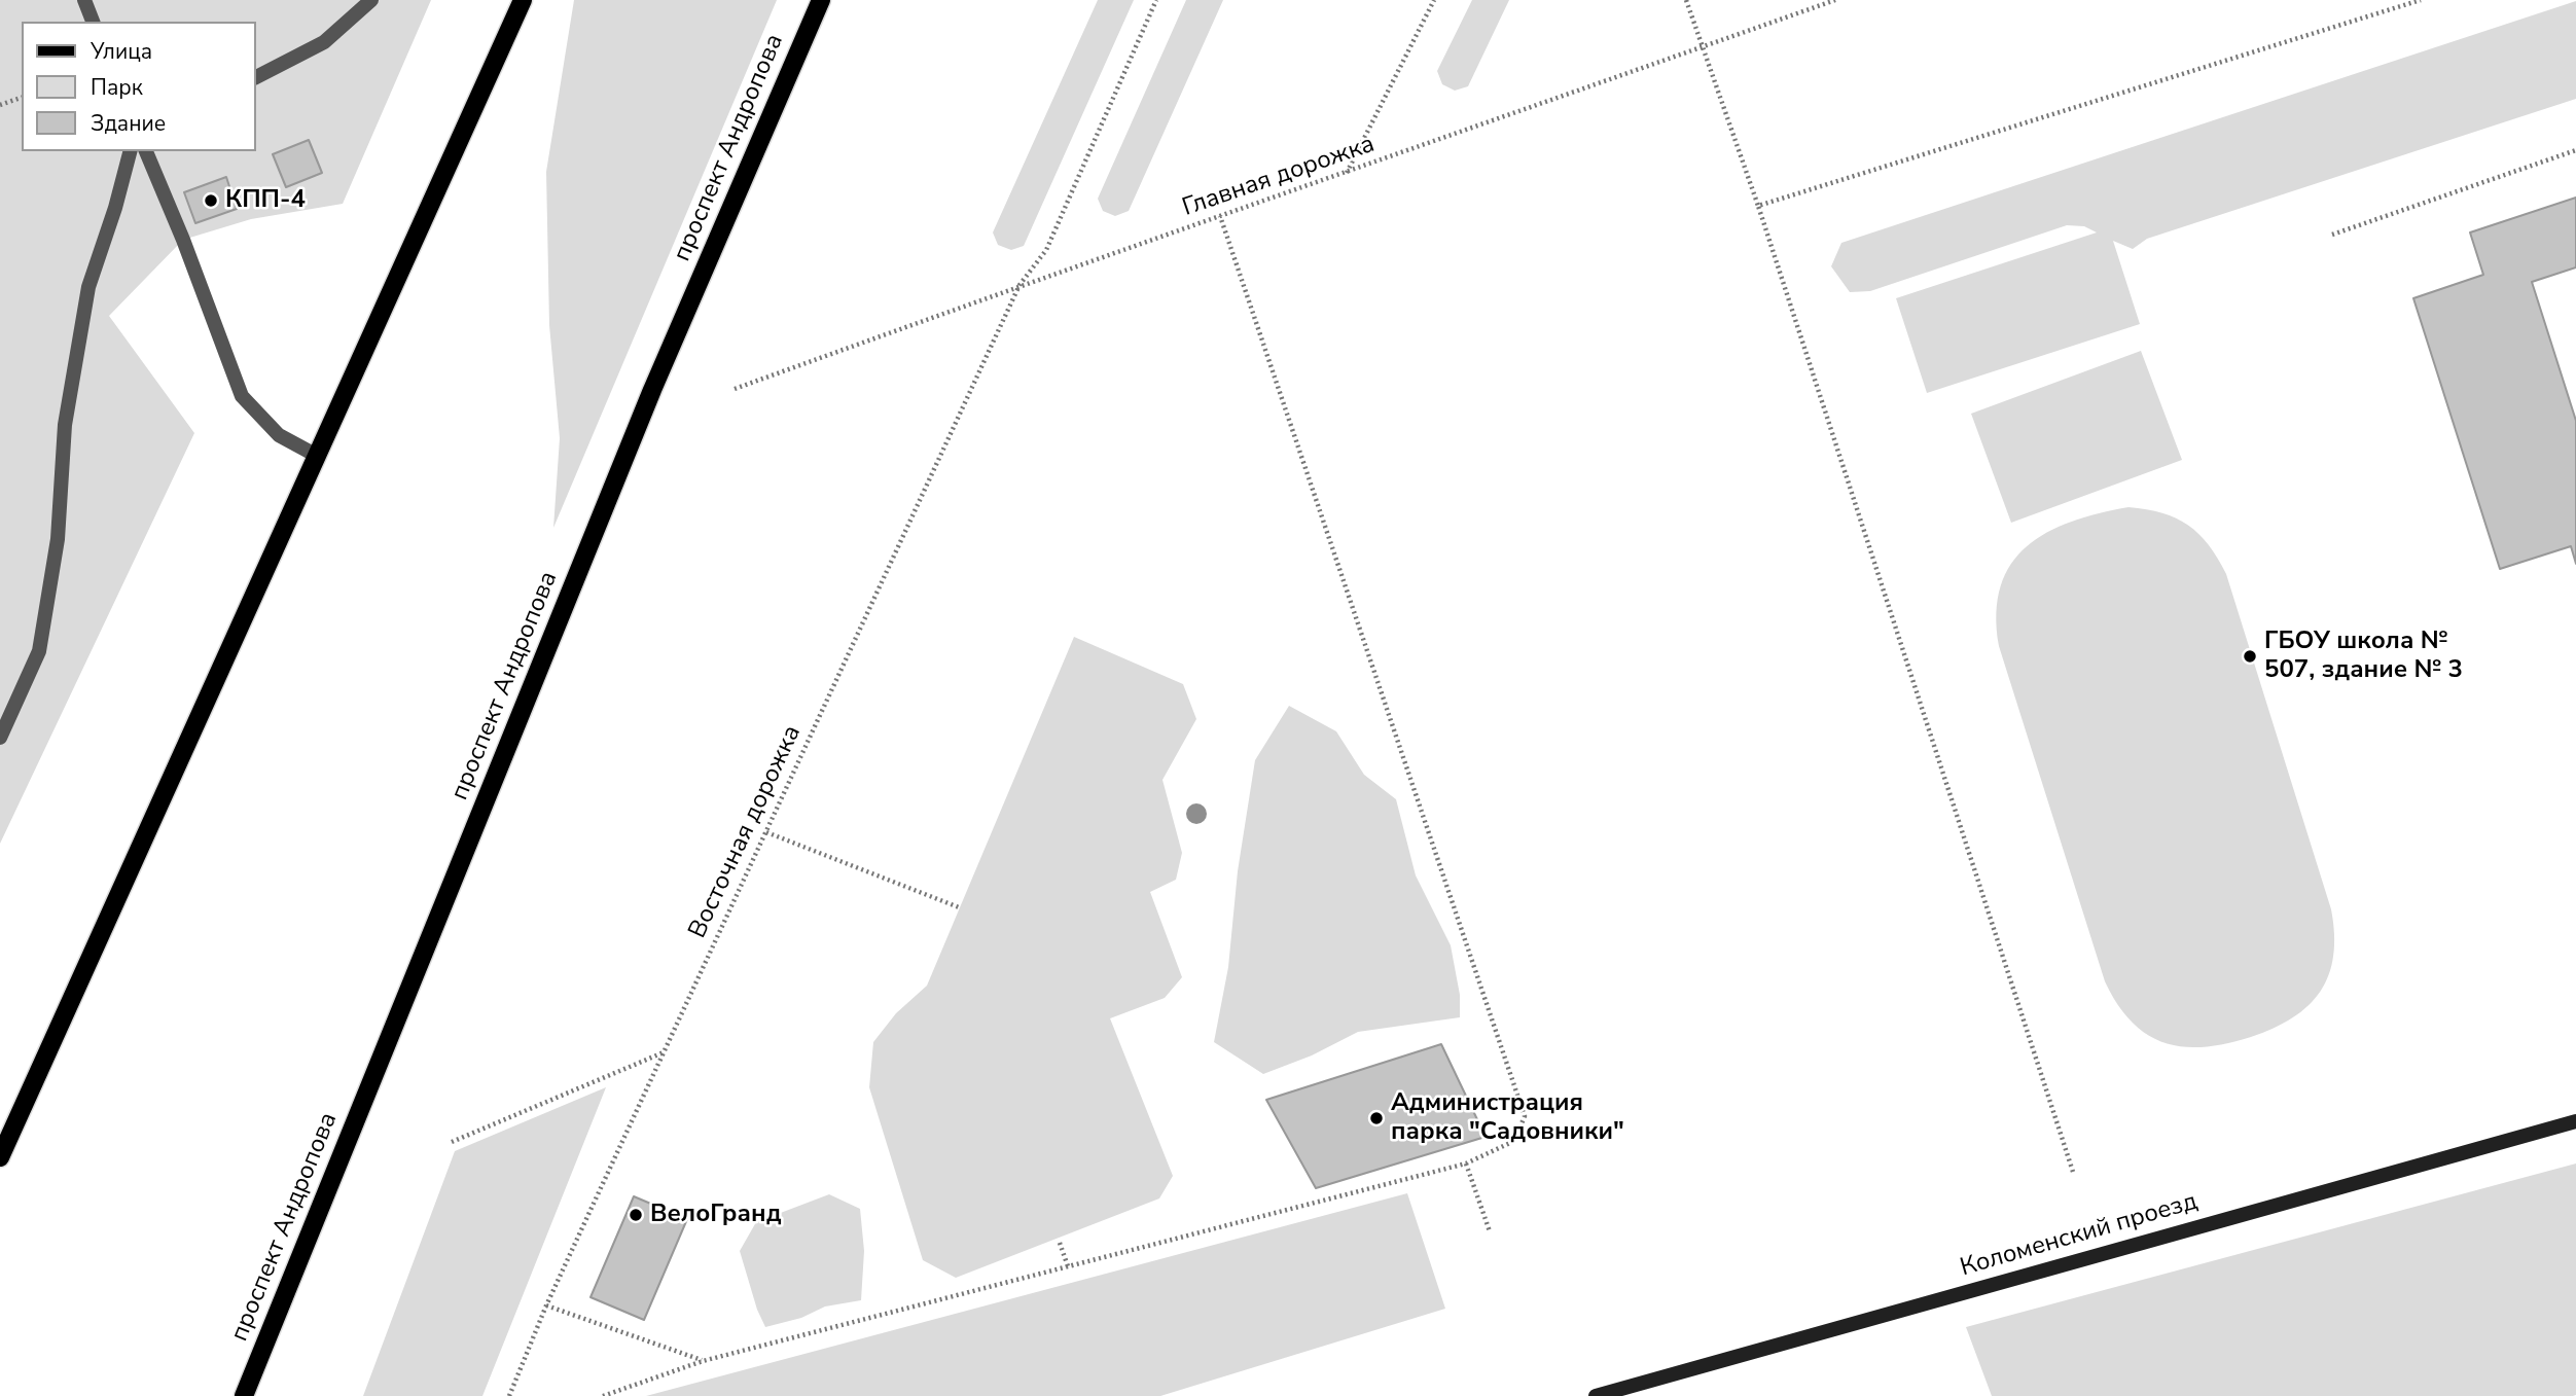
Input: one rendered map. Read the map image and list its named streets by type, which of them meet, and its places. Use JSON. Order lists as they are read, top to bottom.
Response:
{
  "streets": {
    "main road": ["проспект Андропова", "Коломенский проезд"],
    "path": ["Главная дорожка", "Восточная дорожка"]
  },
  "crossings": [
    ["Главная дорожка", "Восточная дорожка"]
  ],
  "places": [
    "КПП-4",
    "ГБОУ школа № 507, здание № 3",
    "Администрация парка \"Садовники\"",
    "ВелоГранд"
  ],
  "legend": ["Улица", "Парк", "Здание"]
}
